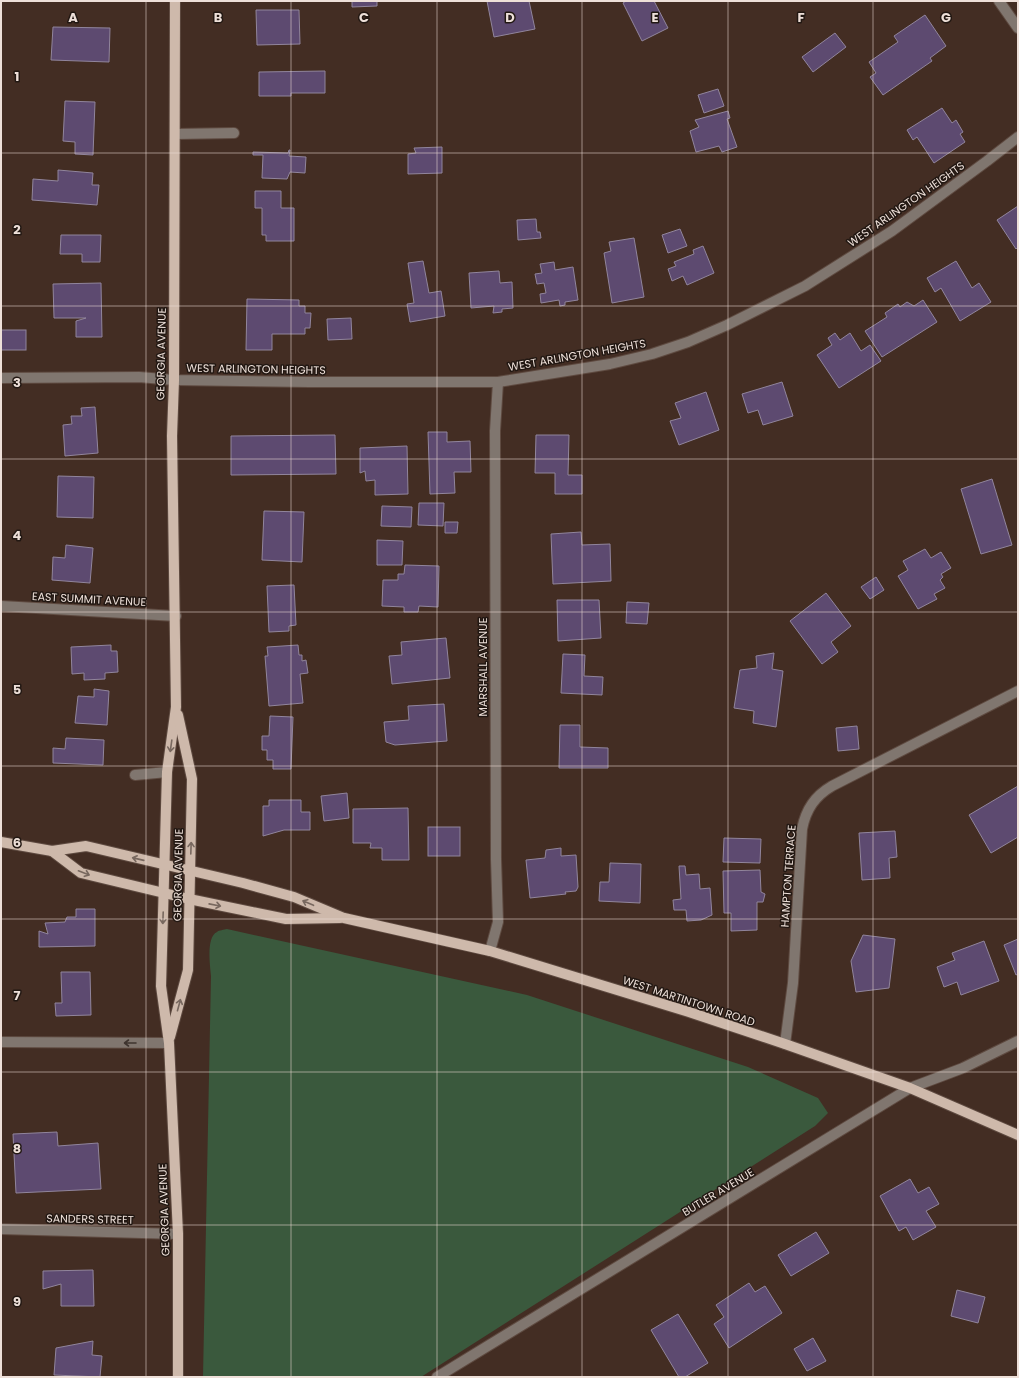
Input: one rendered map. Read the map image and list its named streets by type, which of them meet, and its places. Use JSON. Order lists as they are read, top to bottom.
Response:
{
  "streets": {
    "main road": ["GEORGIA AVENUE", "WEST MARTINTOWN ROAD"],
    "street": [
      "WEST ARLINGTON HEIGHTS",
      "EAST SUMMIT AVENUE",
      "MARSHALL AVENUE",
      "HAMPTON TERRACE",
      "BUTLER AVENUE",
      "SANDERS STREET"
    ]
  },
  "crossings": [
    ["WEST ARLINGTON HEIGHTS", "GEORGIA AVENUE"],
    ["WEST ARLINGTON HEIGHTS", "MARSHALL AVENUE"],
    ["GEORGIA AVENUE", "EAST SUMMIT AVENUE"],
    ["GEORGIA AVENUE", "WEST MARTINTOWN ROAD"],
    ["GEORGIA AVENUE", "SANDERS STREET"],
    ["MARSHALL AVENUE", "WEST MARTINTOWN ROAD"],
    ["HAMPTON TERRACE", "WEST MARTINTOWN ROAD"],
    ["WEST MARTINTOWN ROAD", "BUTLER AVENUE"]
  ],
  "grid": {
    "columns": [
      "A",
      "B",
      "C",
      "D",
      "E",
      "F",
      "G"
    ],
    "rows": [
      "1",
      "2",
      "3",
      "4",
      "5",
      "6",
      "7",
      "8",
      "9"
    ]
  }
}
